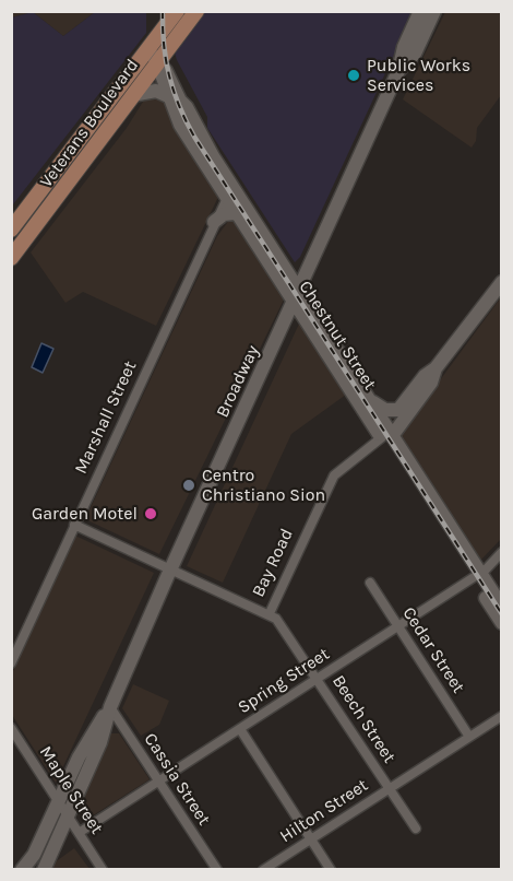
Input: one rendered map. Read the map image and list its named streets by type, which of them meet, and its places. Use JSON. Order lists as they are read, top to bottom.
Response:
{
  "streets": {
    "main road": ["Veterans Boulevard"],
    "street": [
      "Chestnut Street",
      "Broadway",
      "Marshall Street",
      "Bay Road",
      "Cedar Street",
      "Spring Street",
      "Beech Street",
      "Cassia Street",
      "Maple Street",
      "Hilton Street"
    ]
  },
  "crossings": [
    ["Veterans Boulevard", "Chestnut Street"],
    ["Chestnut Street", "Broadway"],
    ["Chestnut Street", "Marshall Street"],
    ["Chestnut Street", "Bay Road"],
    ["Chestnut Street", "Spring Street"],
    ["Broadway", "Beech Street"],
    ["Broadway", "Cassia Street"],
    ["Broadway", "Maple Street"],
    ["Marshall Street", "Beech Street"],
    ["Bay Road", "Beech Street"],
    ["Cedar Street", "Spring Street"],
    ["Cedar Street", "Hilton Street"],
    ["Spring Street", "Beech Street"],
    ["Spring Street", "Cassia Street"],
    ["Spring Street", "Maple Street"],
    ["Beech Street", "Hilton Street"]
  ],
  "places": ["Public Works Services", "Centro Christiano Sion", "Garden Motel"]
}
